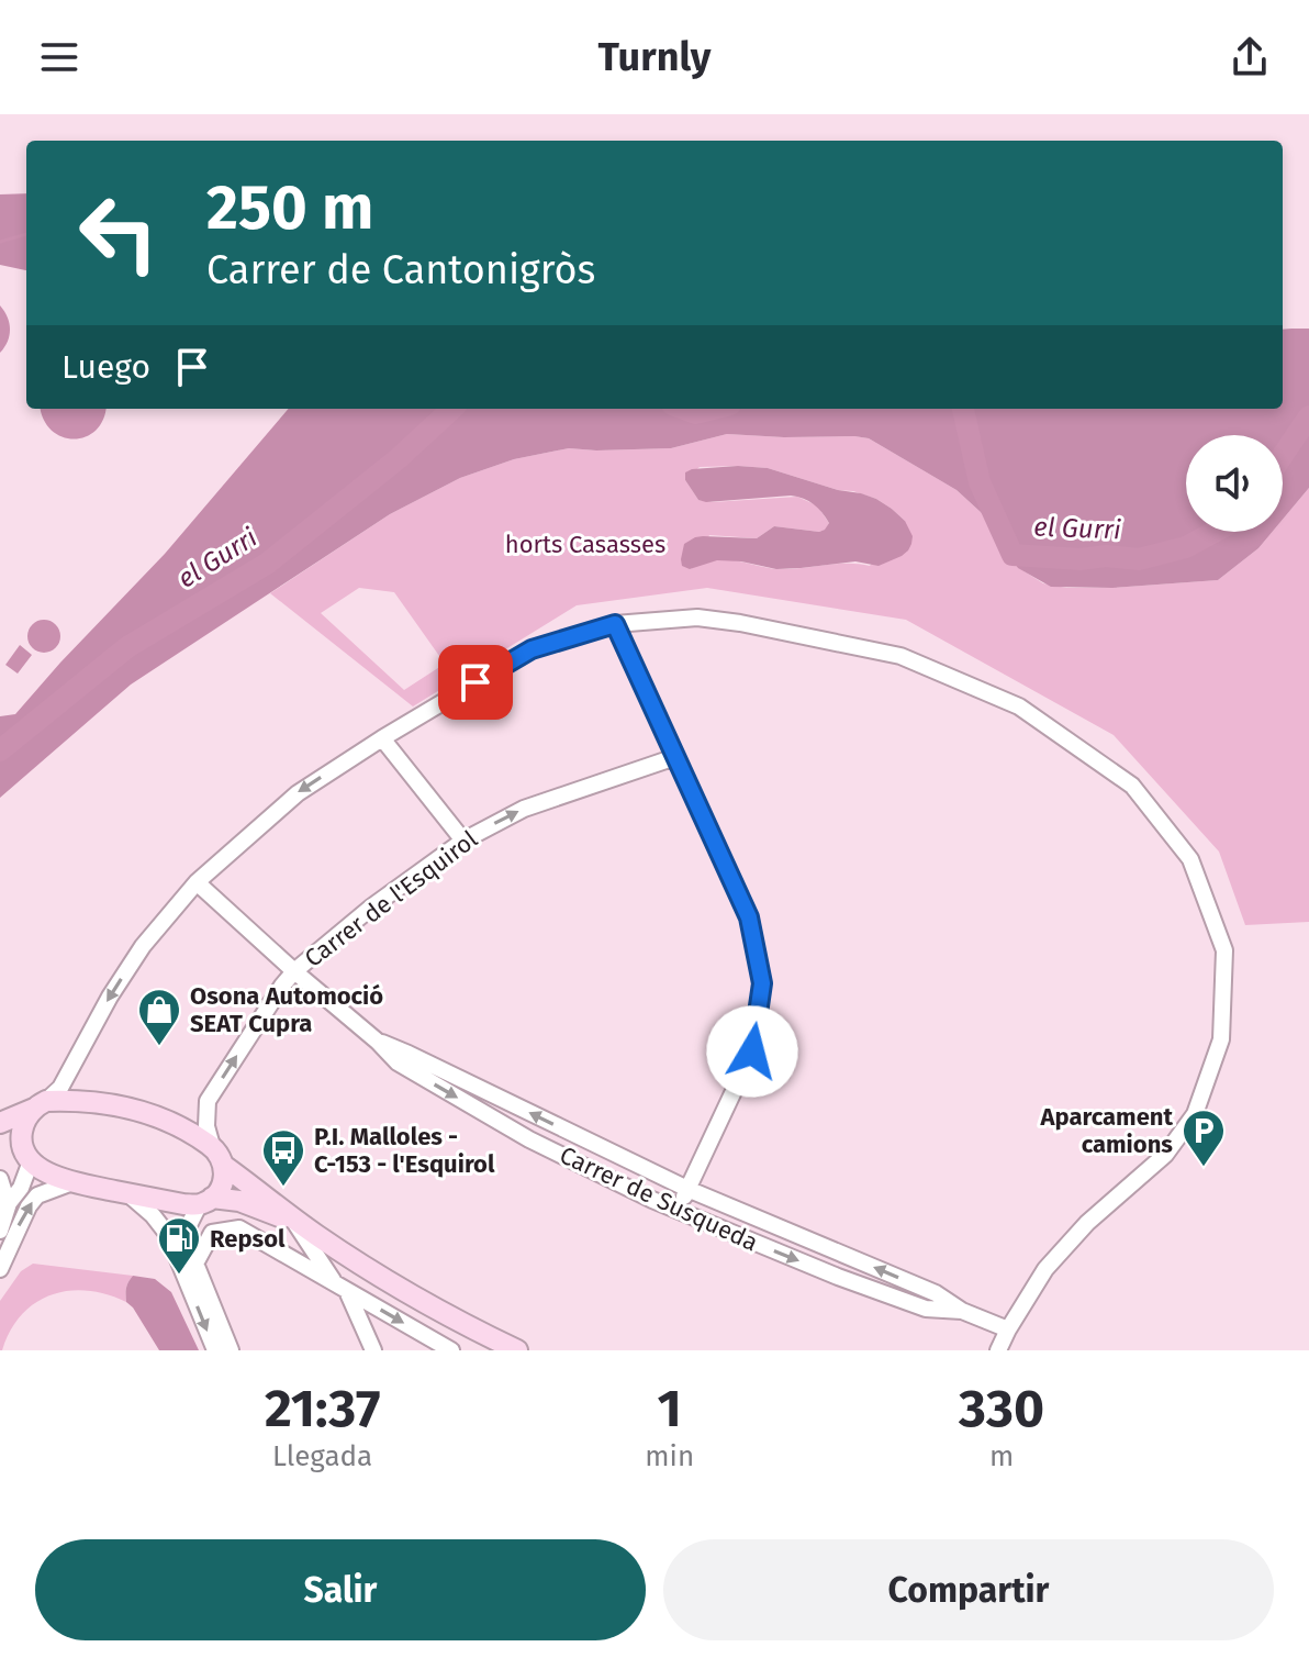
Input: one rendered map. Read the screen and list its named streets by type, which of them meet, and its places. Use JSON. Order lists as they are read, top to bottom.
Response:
{
  "streets": {
    "street": ["Carrer de l'Esquirol", "Carrer de Susqueda"]
  },
  "crossings": [
    ["Carrer de l'Esquirol", "Carrer de Susqueda"]
  ],
  "water": ["el Gurri"],
  "parks": ["horts Casasses"],
  "places": {
    "shop": ["Osona Automoció SEAT Cupra"],
    "parking": ["Aparcament camions"],
    "bus stop": ["P.I. Malloles - C-153 - l'Esquirol"],
    "fuel station": ["Repsol"]
  },
  "page": {
    "header": "Turnly",
    "turn": ["250 m", "Carrer de Cantonigròs"],
    "then": "Luego",
    "eta": [
      "21:37",
      "Llegada",
      "1",
      "min",
      "330",
      "m"
    ],
    "buttons": ["Salir", "Compartir"]
  }
}
